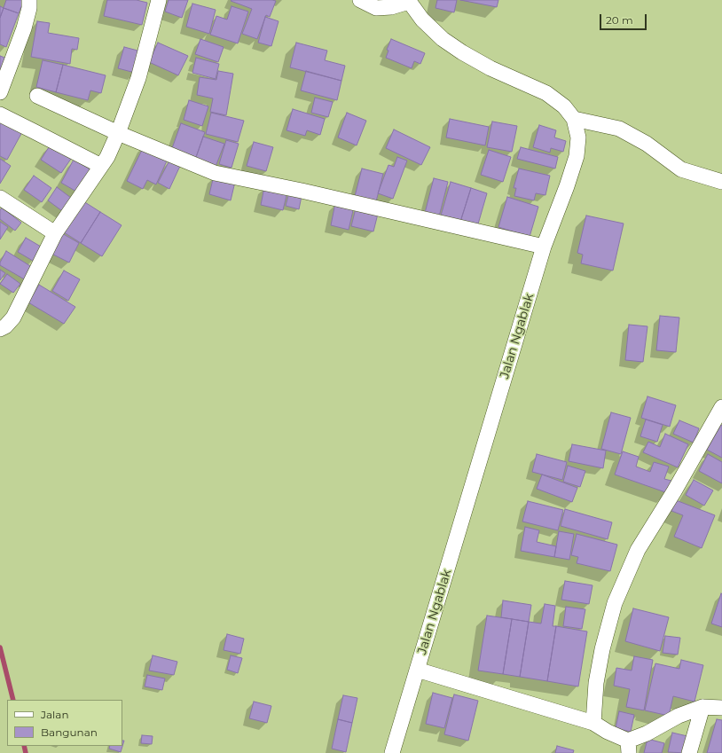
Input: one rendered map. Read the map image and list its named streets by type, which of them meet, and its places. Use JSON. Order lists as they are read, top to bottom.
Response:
{
  "streets": {
    "street": ["Jalan Ngablak"]
  },
  "legend": ["Jalan", "Bangunan"],
  "scale_bar": "20 m"
}
